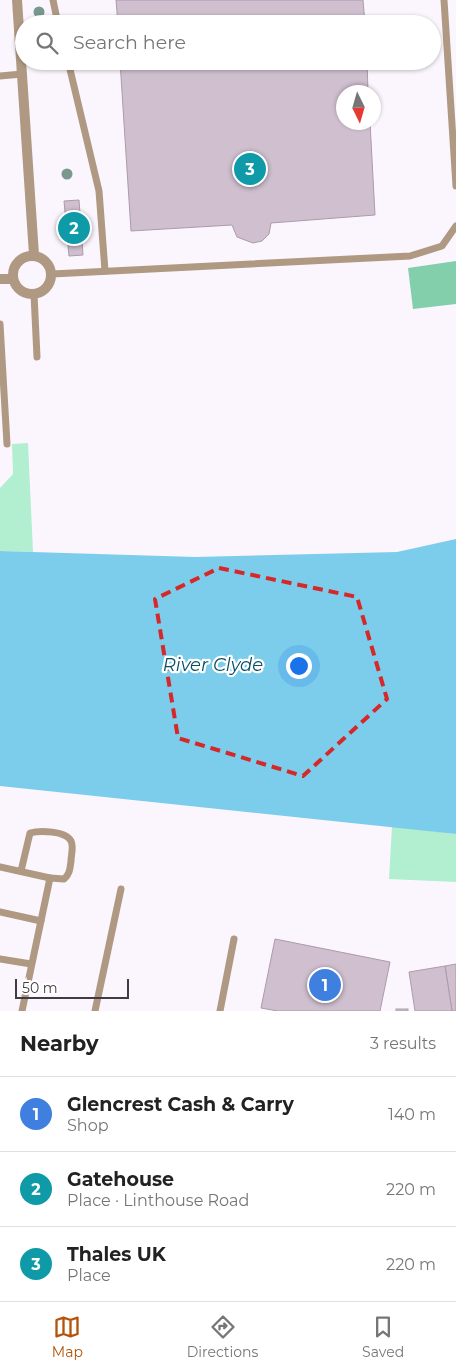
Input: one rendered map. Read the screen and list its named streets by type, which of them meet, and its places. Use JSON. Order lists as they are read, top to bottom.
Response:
{
  "water": ["River Clyde"],
  "scale_bar": "50 m",
  "north": "bottom",
  "page": {
    "search": "Search here",
    "pins": ["3", "2", "1"],
    "scale": "50 m",
    "heading": ["Nearby", "3 results"],
    "list": [
      {
        "mark": "1",
        "name": "Glencrest Cash & Carry",
        "note": "Shop",
        "value": "140 m"
      },
      {
        "mark": "2",
        "name": "Gatehouse",
        "note": "Place · Linthouse Road",
        "value": "220 m"
      },
      {
        "mark": "3",
        "name": "Thales UK",
        "note": "Place",
        "value": "220 m"
      }
    ],
    "nav": ["Map", "Directions", "Saved"]
  }
}
